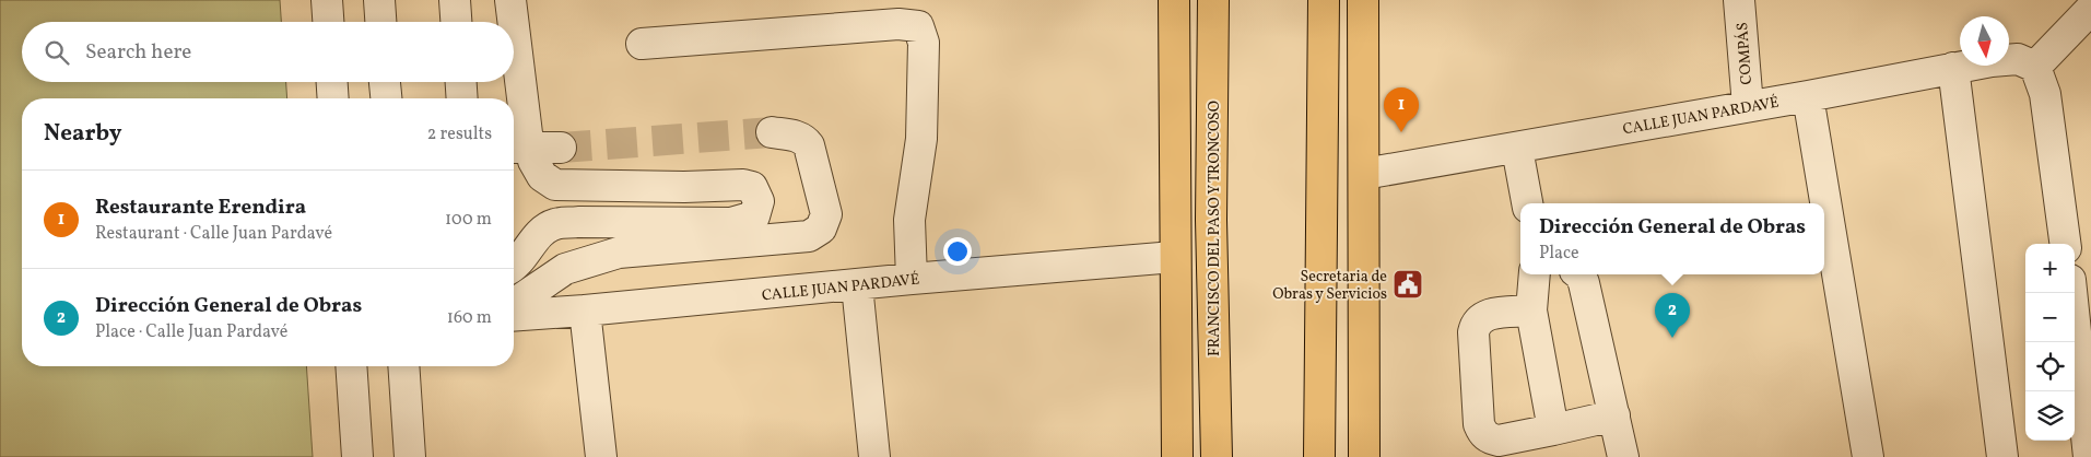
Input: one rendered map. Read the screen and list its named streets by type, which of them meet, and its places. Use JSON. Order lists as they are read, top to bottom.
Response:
{
  "streets": {
    "main road": ["FRANCISCO DEL PASO Y TRONCOSO"],
    "street": ["COMPÁS", "CALLE JUAN PARDAVÉ"]
  },
  "crossings": [
    ["COMPÁS", "CALLE JUAN PARDAVÉ"]
  ],
  "places": {
    "public building": ["Secretaria de Obras y Servicios"]
  },
  "north": "bottom",
  "page": {
    "search": "Search here",
    "pins": ["1", "2"],
    "heading": ["Nearby", "2 results"],
    "list": [
      {
        "mark": "1",
        "name": "Restaurante Erendira",
        "note": "Restaurant · Calle Juan Pardavé",
        "value": "100 m"
      },
      {
        "mark": "2",
        "name": "Dirección General de Obras",
        "note": "Place · Calle Juan Pardavé",
        "value": "160 m"
      }
    ],
    "popup": ["Dirección General de Obras", "Place"],
    "map_buttons": ["+", "−"]
  }
}
